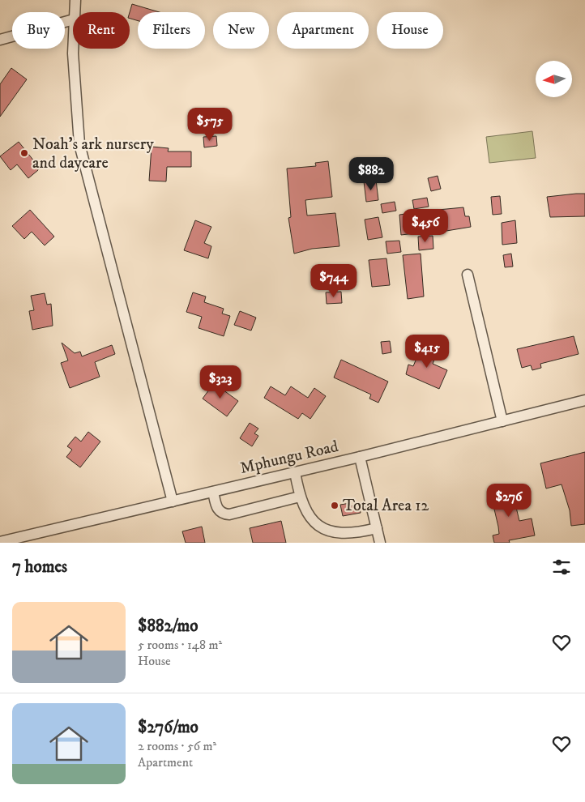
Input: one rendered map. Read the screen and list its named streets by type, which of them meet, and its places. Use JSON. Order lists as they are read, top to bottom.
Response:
{
  "streets": {
    "street": ["Mphungu Road"]
  },
  "places": ["Noah's ark nursery and daycare", "Total Area 12"],
  "north": "left",
  "page": {
    "chip": [
      "Buy",
      "Rent",
      "Filters",
      "New",
      "Apartment",
      "House"
    ],
    "price": [
      "$575",
      "$882",
      "$456",
      "$744",
      "$415",
      "$323",
      "$276"
    ],
    "heading": "7 homes",
    "list": [
      {
        "name": "$882/mo",
        "note": "5 rooms · 148 m² · House"
      },
      {
        "name": "$276/mo",
        "note": "2 rooms · 56 m² · Apartment"
      }
    ]
  }
}
